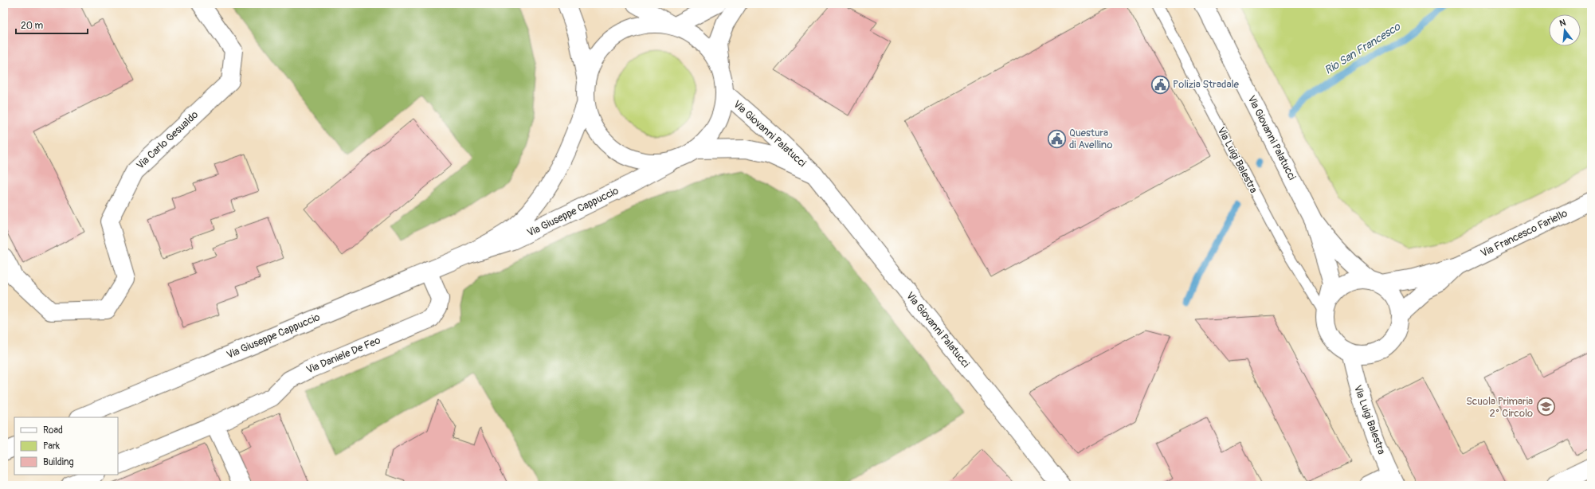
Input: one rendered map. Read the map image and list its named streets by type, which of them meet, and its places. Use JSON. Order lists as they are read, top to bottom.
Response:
{
  "streets": {
    "street": [
      "Via Giovanni Palatucci",
      "Via Carlo Gesualdo",
      "Via Luigi Balestra",
      "Via Giuseppe Cappuccio",
      "Via Francesco Fariello",
      "Via Daniele De Feo"
    ]
  },
  "crossings": [
    ["Via Giovanni Palatucci", "Via Luigi Balestra"],
    ["Via Giovanni Palatucci", "Via Francesco Fariello"],
    ["Via Luigi Balestra", "Via Francesco Fariello"],
    ["Via Giuseppe Cappuccio", "Via Daniele De Feo"]
  ],
  "water": ["Rio San Francesco"],
  "places": {
    "public building": ["Polizia Stradale", "Questura di Avellino"],
    "school or university": ["Scuola Primaria 2° Circolo"]
  },
  "legend": ["Road", "Park", "Building"],
  "scale_bar": "20 m",
  "north": "top"
}
